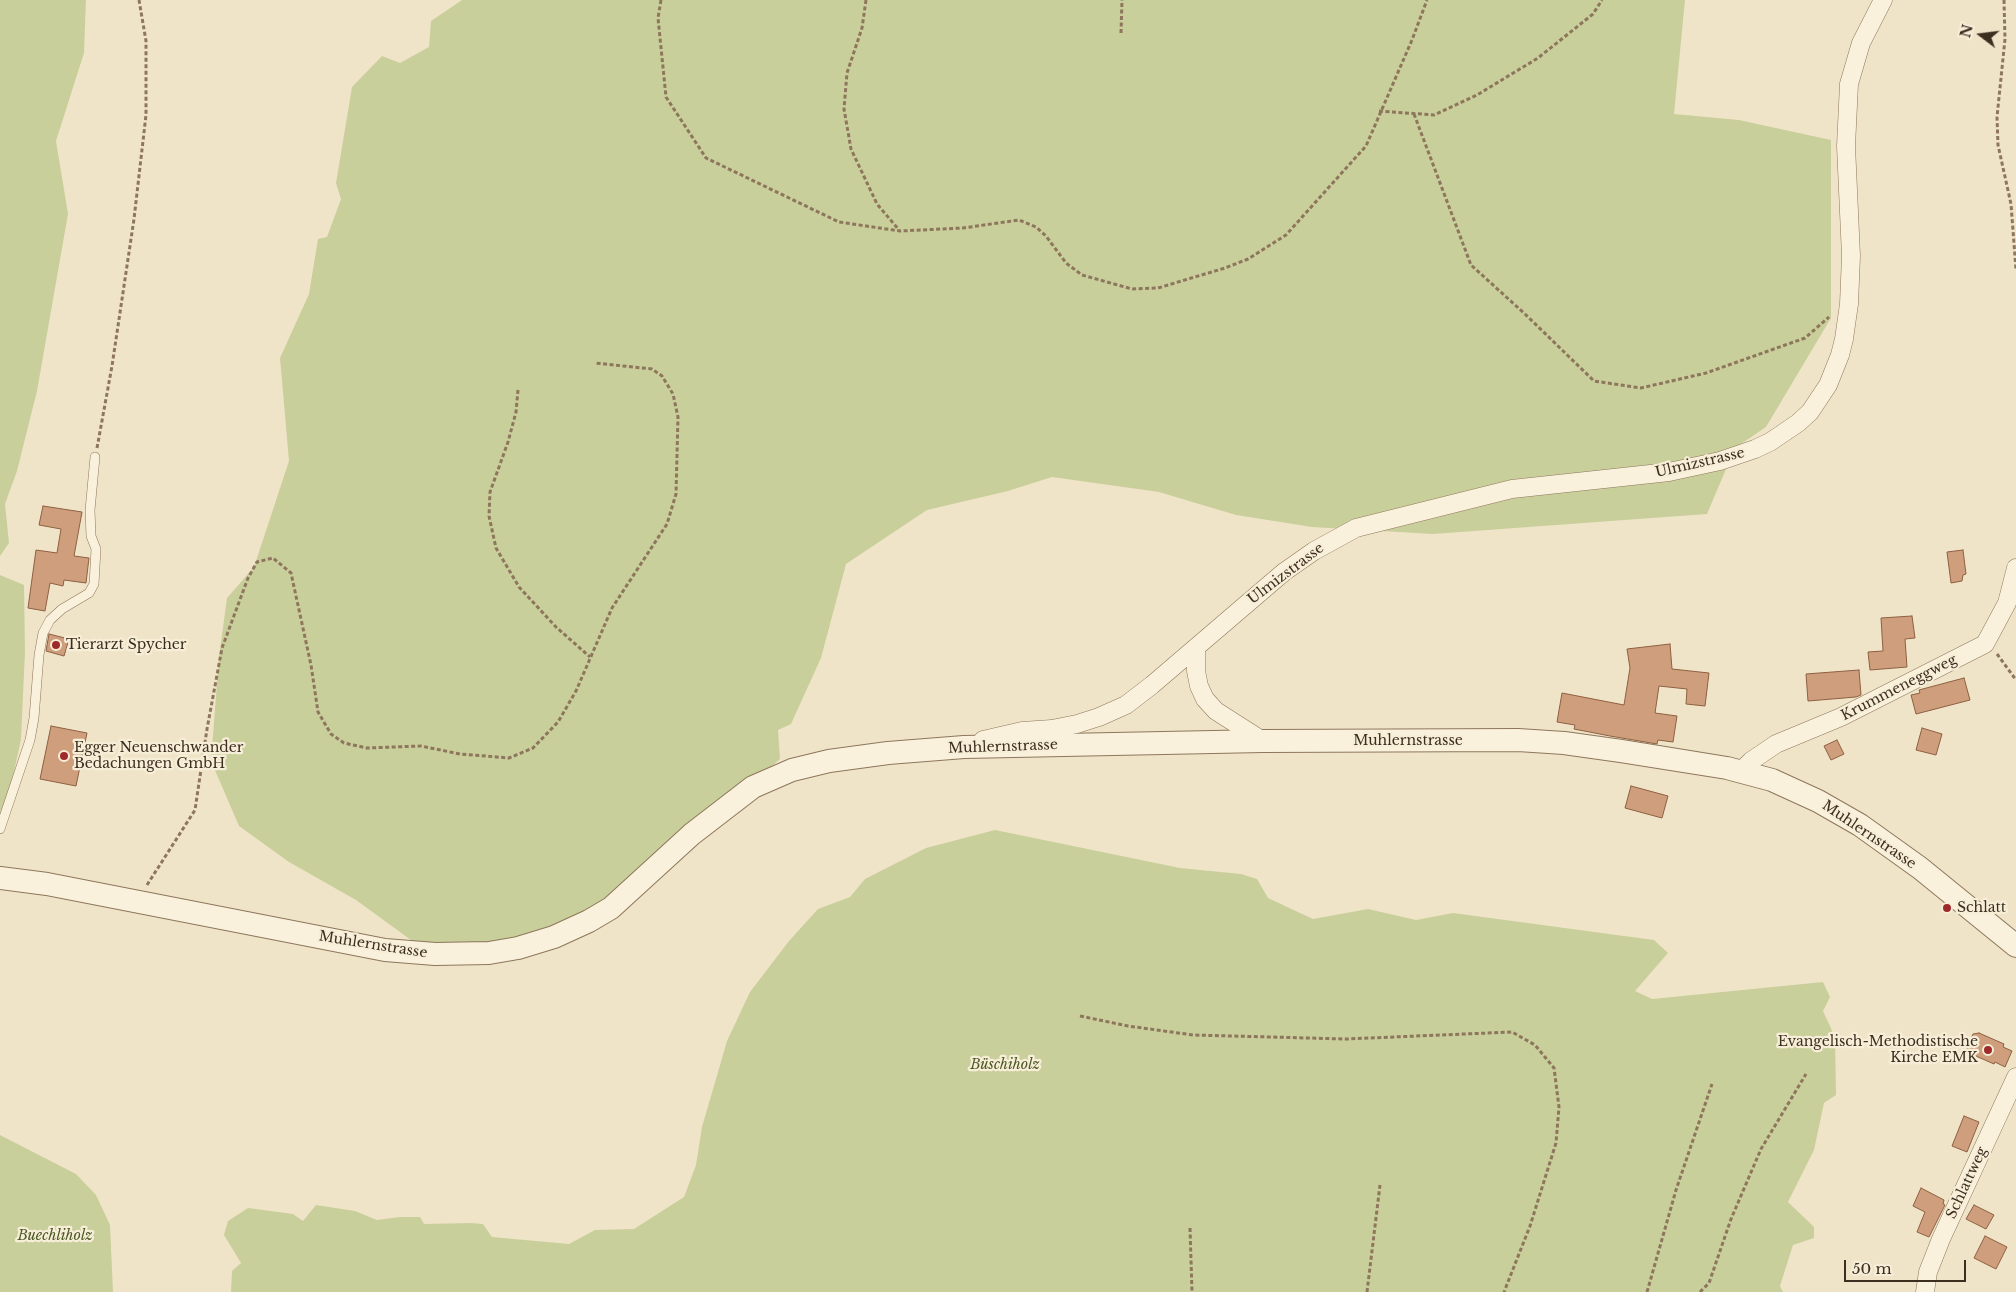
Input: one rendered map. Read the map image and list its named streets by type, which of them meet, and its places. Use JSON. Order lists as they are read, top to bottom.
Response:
{
  "streets": {
    "street": [
      "Ulmizstrasse",
      "Krummeneggweg",
      "Muhlernstrasse",
      "Schlattweg"
    ]
  },
  "crossings": [
    ["Ulmizstrasse", "Muhlernstrasse"],
    ["Krummeneggweg", "Muhlernstrasse"]
  ],
  "parks": ["Büschiholz", "Buechliholz"],
  "places": [
    "Tierarzt Spycher",
    "Egger Neuenschwander Bedachungen GmbH",
    "Schlatt",
    "Evangelisch-Methodistische Kirche EMK"
  ],
  "scale_bar": "50 m",
  "north": "left"
}
